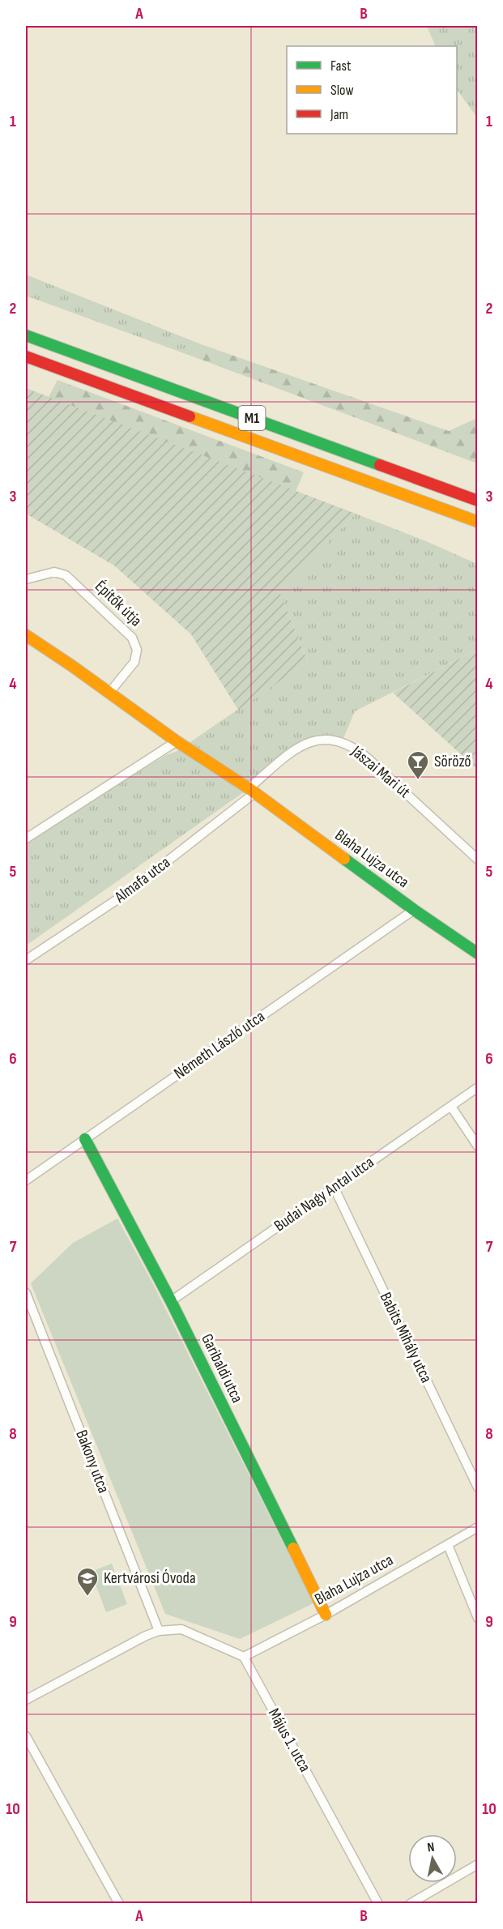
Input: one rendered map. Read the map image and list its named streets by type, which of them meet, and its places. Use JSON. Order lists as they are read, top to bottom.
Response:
{
  "streets": {
    "main road": ["M1", "Blaha Lujza utca", "Garibaldi utca"],
    "street": [
      "Építők útja",
      "Jászai Mari út",
      "Almafa utca",
      "Németh László utca",
      "Budai Nagy Antal utca",
      "Babits Mihály utca",
      "Bakony utca",
      "Május 1. utca"
    ]
  },
  "crossings": [
    ["Jászai Mari út", "Blaha Lujza utca"],
    ["Jászai Mari út", "Almafa utca"],
    ["Blaha Lujza utca", "Almafa utca"],
    ["Blaha Lujza utca", "Németh László utca"],
    ["Blaha Lujza utca", "Garibaldi utca"],
    ["Blaha Lujza utca", "Május 1. utca"],
    ["Németh László utca", "Garibaldi utca"],
    ["Budai Nagy Antal utca", "Babits Mihály utca"],
    ["Budai Nagy Antal utca", "Garibaldi utca"]
  ],
  "places": {
    "bar": ["Söröző"],
    "school or university": ["Kertvárosi Óvoda"]
  },
  "legend": ["Fast", "Slow", "Jam"],
  "north": "top",
  "grid": {
    "columns": ["A", "B"],
    "rows": [
      "1",
      "2",
      "3",
      "4",
      "5",
      "6",
      "7",
      "8",
      "9",
      "10"
    ]
  }
}
